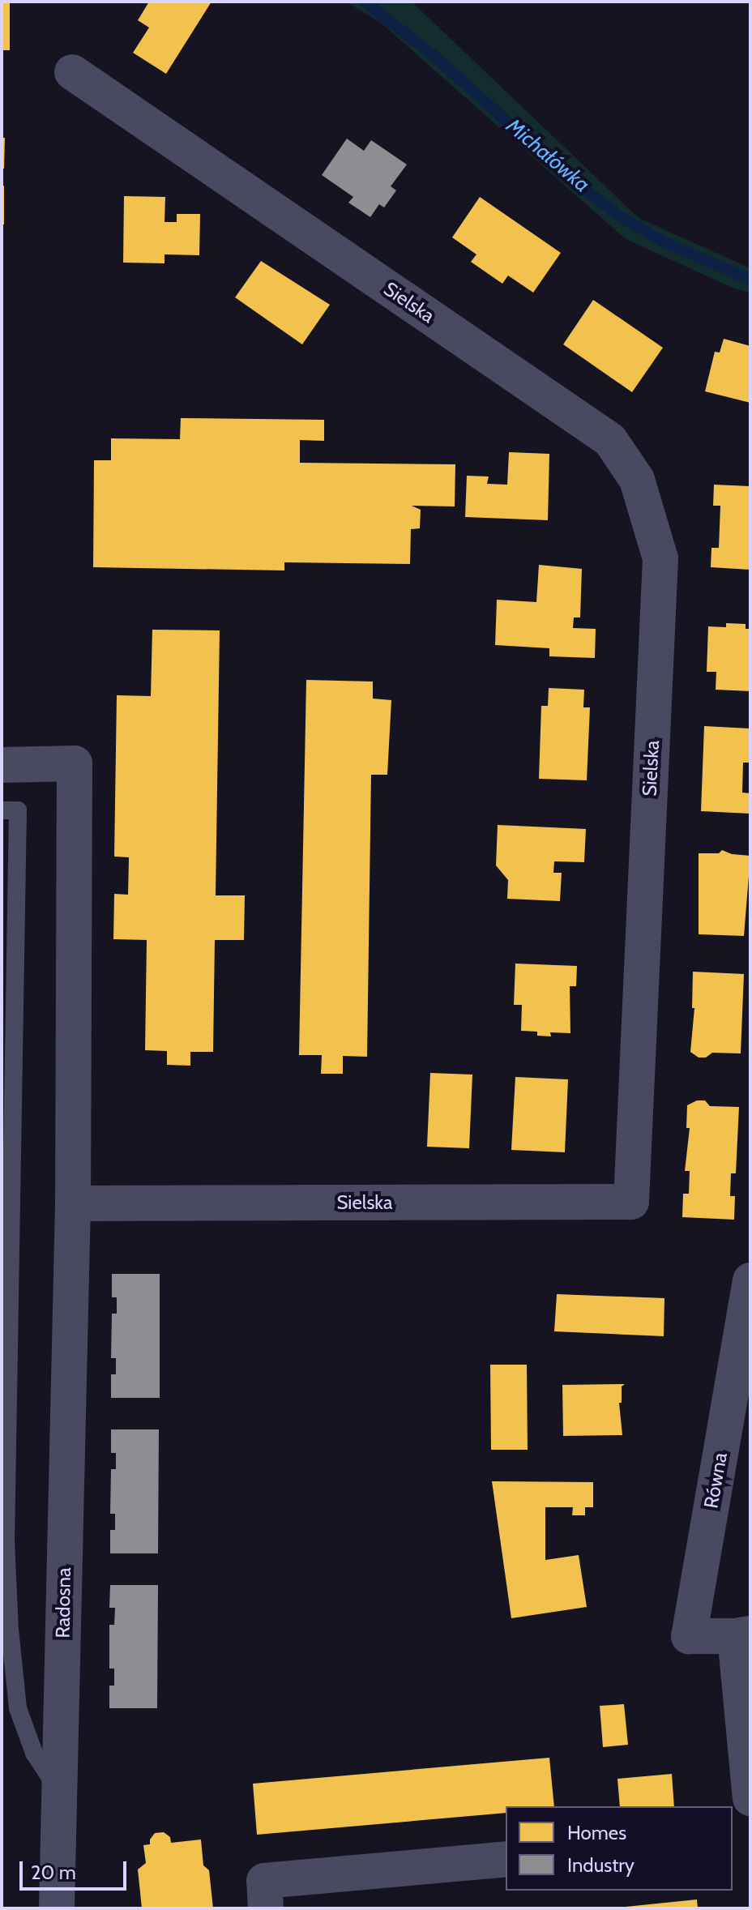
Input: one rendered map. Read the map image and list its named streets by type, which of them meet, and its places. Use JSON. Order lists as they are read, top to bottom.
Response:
{
  "streets": {
    "street": ["Sielska", "Równa", "Radosna"]
  },
  "crossings": [
    ["Sielska", "Radosna"]
  ],
  "water": ["Michałówka"],
  "legend": ["Homes", "Industry"],
  "scale_bar": "20 m"
}
